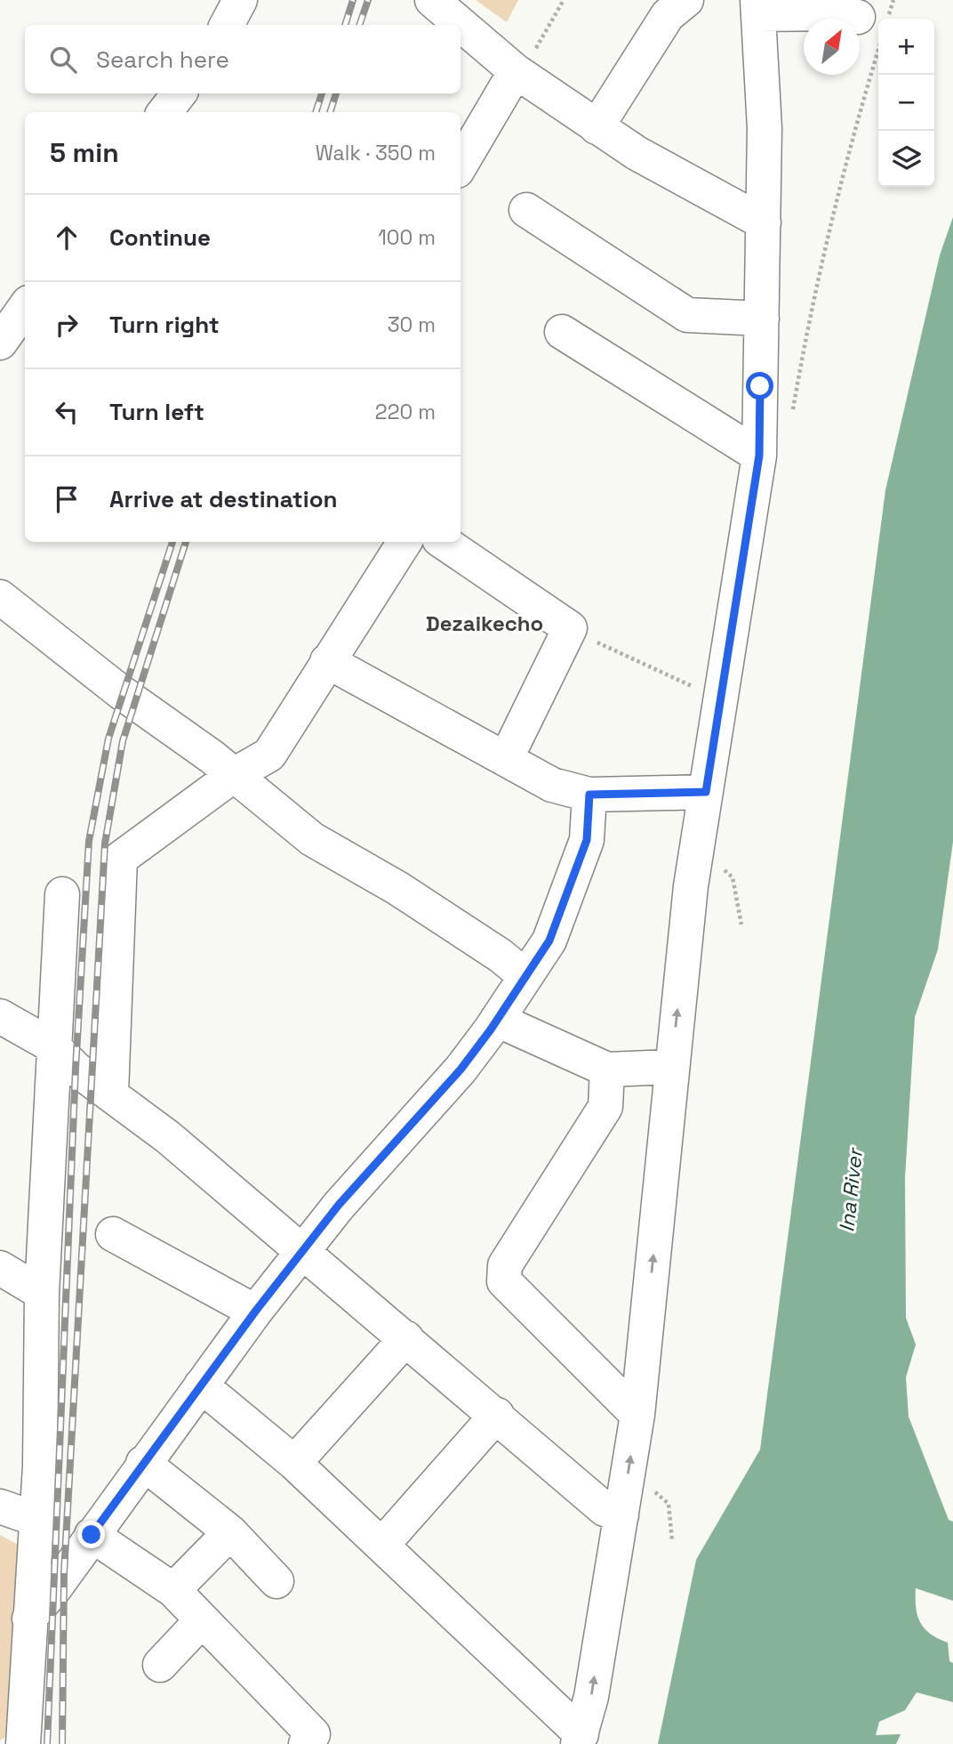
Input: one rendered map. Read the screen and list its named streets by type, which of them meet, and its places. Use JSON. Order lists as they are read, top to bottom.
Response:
{
  "districts": ["Dezaikecho"],
  "water": ["Ina River"],
  "north": "top right",
  "page": {
    "map_buttons": ["+", "−"],
    "search": "Search here",
    "heading": ["5 min", "Walk · 350 m"],
    "list": [
      ["Continue", "100 m"],
      ["Turn right", "30 m"],
      ["Turn left", "220 m"],
      "Arrive at destination"
    ]
  }
}
